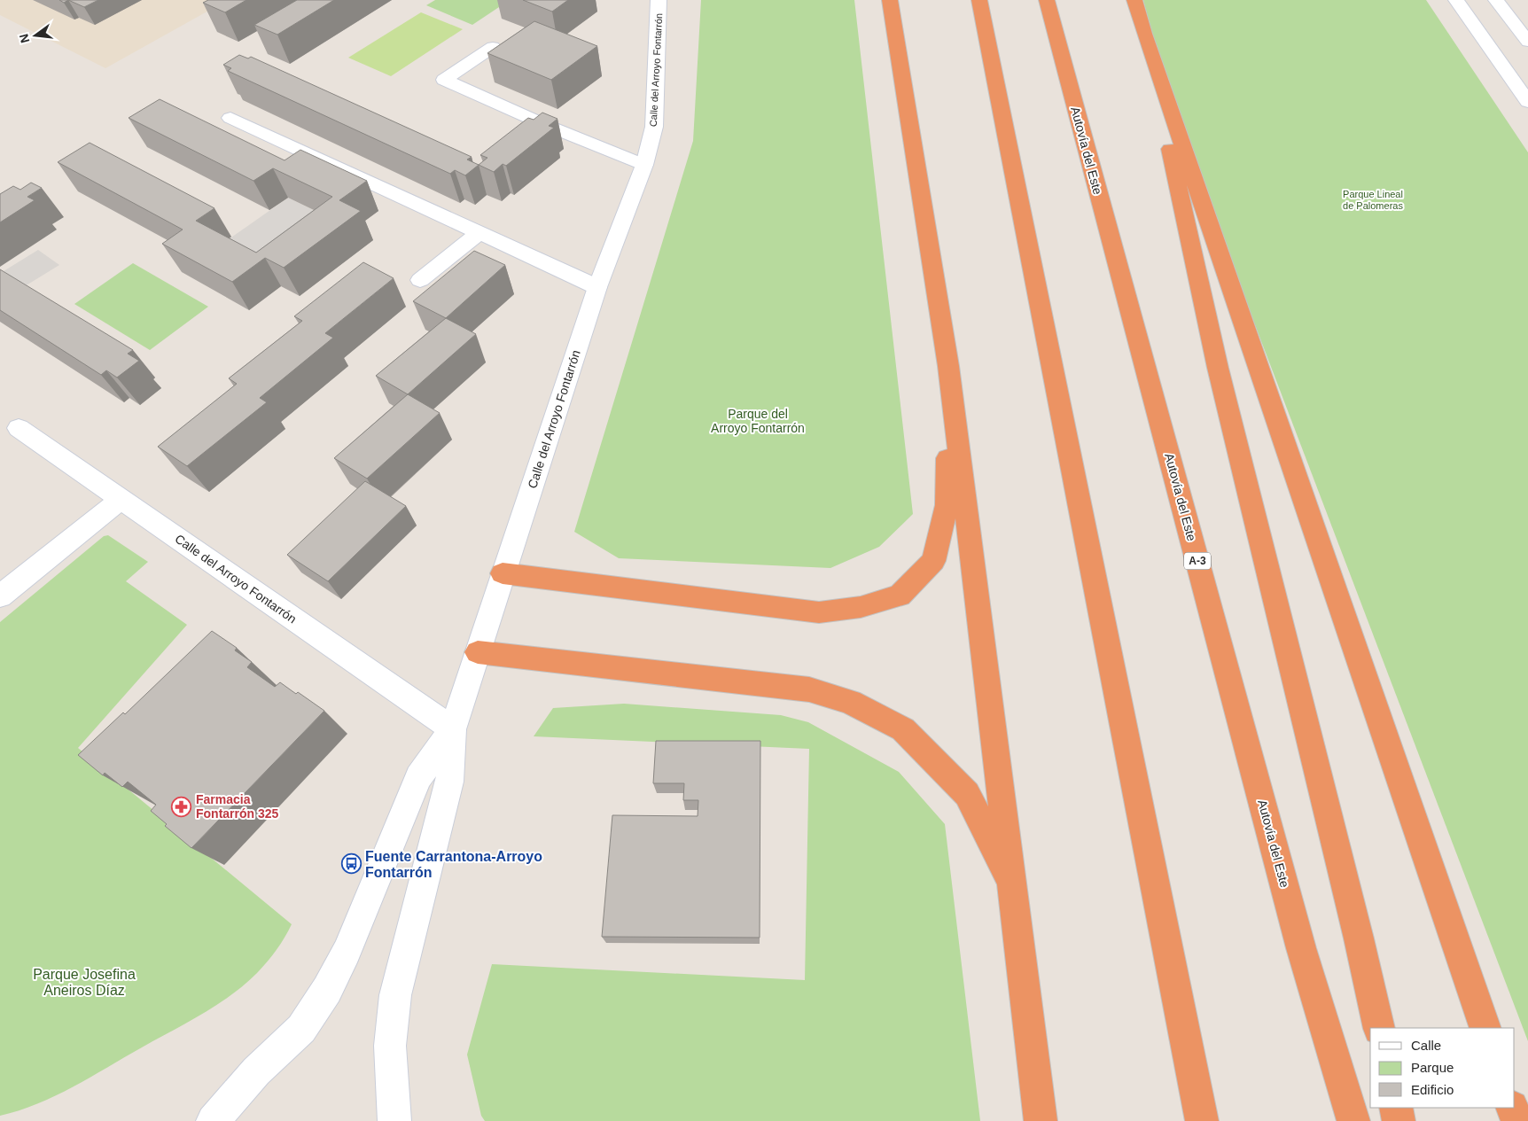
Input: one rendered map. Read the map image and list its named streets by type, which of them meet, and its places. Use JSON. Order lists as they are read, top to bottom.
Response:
{
  "streets": {
    "highway": ["Autovía del Este", "A-3"],
    "street": ["Calle del Arroyo Fontarrón"]
  },
  "parks": ["Parque Lineal de Palomeras", "Parque del Arroyo Fontarrón", "Parque Josefina Aneiros Díaz"],
  "places": {
    "pharmacy": ["Farmacia Fontarrón 325"],
    "bus stop": ["Fuente Carrantona-Arroyo Fontarrón"]
  },
  "legend": ["Calle", "Parque", "Edificio"],
  "north": "left"
}
